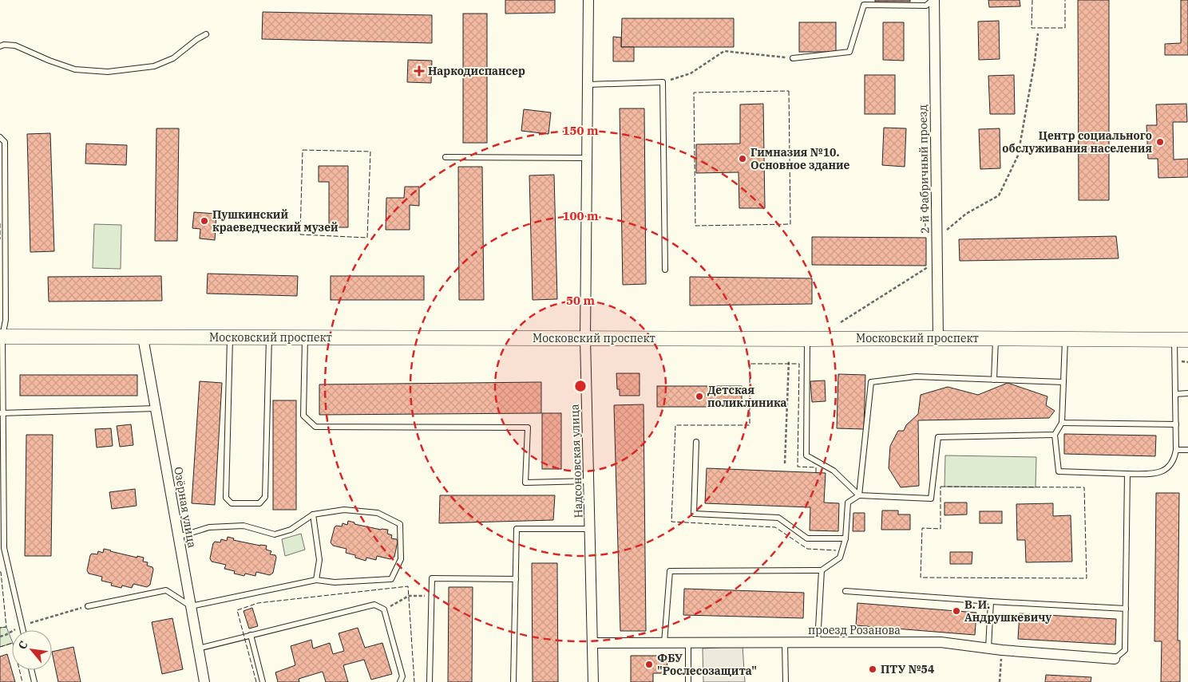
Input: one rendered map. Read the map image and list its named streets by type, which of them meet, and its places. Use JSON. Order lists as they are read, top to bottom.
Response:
{
  "streets": {
    "main road": ["Московский проспект"],
    "street": [
      "2-й Фабричный проезд",
      "Надсоновская улица",
      "Озёрная улица",
      "проезд Розанова"
    ]
  },
  "crossings": [
    ["2-й Фабричный проезд", "Московский проспект"],
    ["Московский проспект", "Надсоновская улица"],
    ["Московский проспект", "Озёрная улица"],
    ["Надсоновская улица", "проезд Розанова"]
  ],
  "places": {
    "health": ["Наркодиспансер"],
    "other": [
      "Центр социального обслуживания населения",
      "Гимназия №10. Основное здание",
      "Пушкинский краеведческий музей",
      "Детская поликлиника",
      "В. И. Андрушкевичу",
      "ФБУ \"Рослесозащита\"",
      "ПТУ №54"
    ]
  },
  "north": "top left",
  "rings": ["150 m", "100 m", "50 m"]
}
